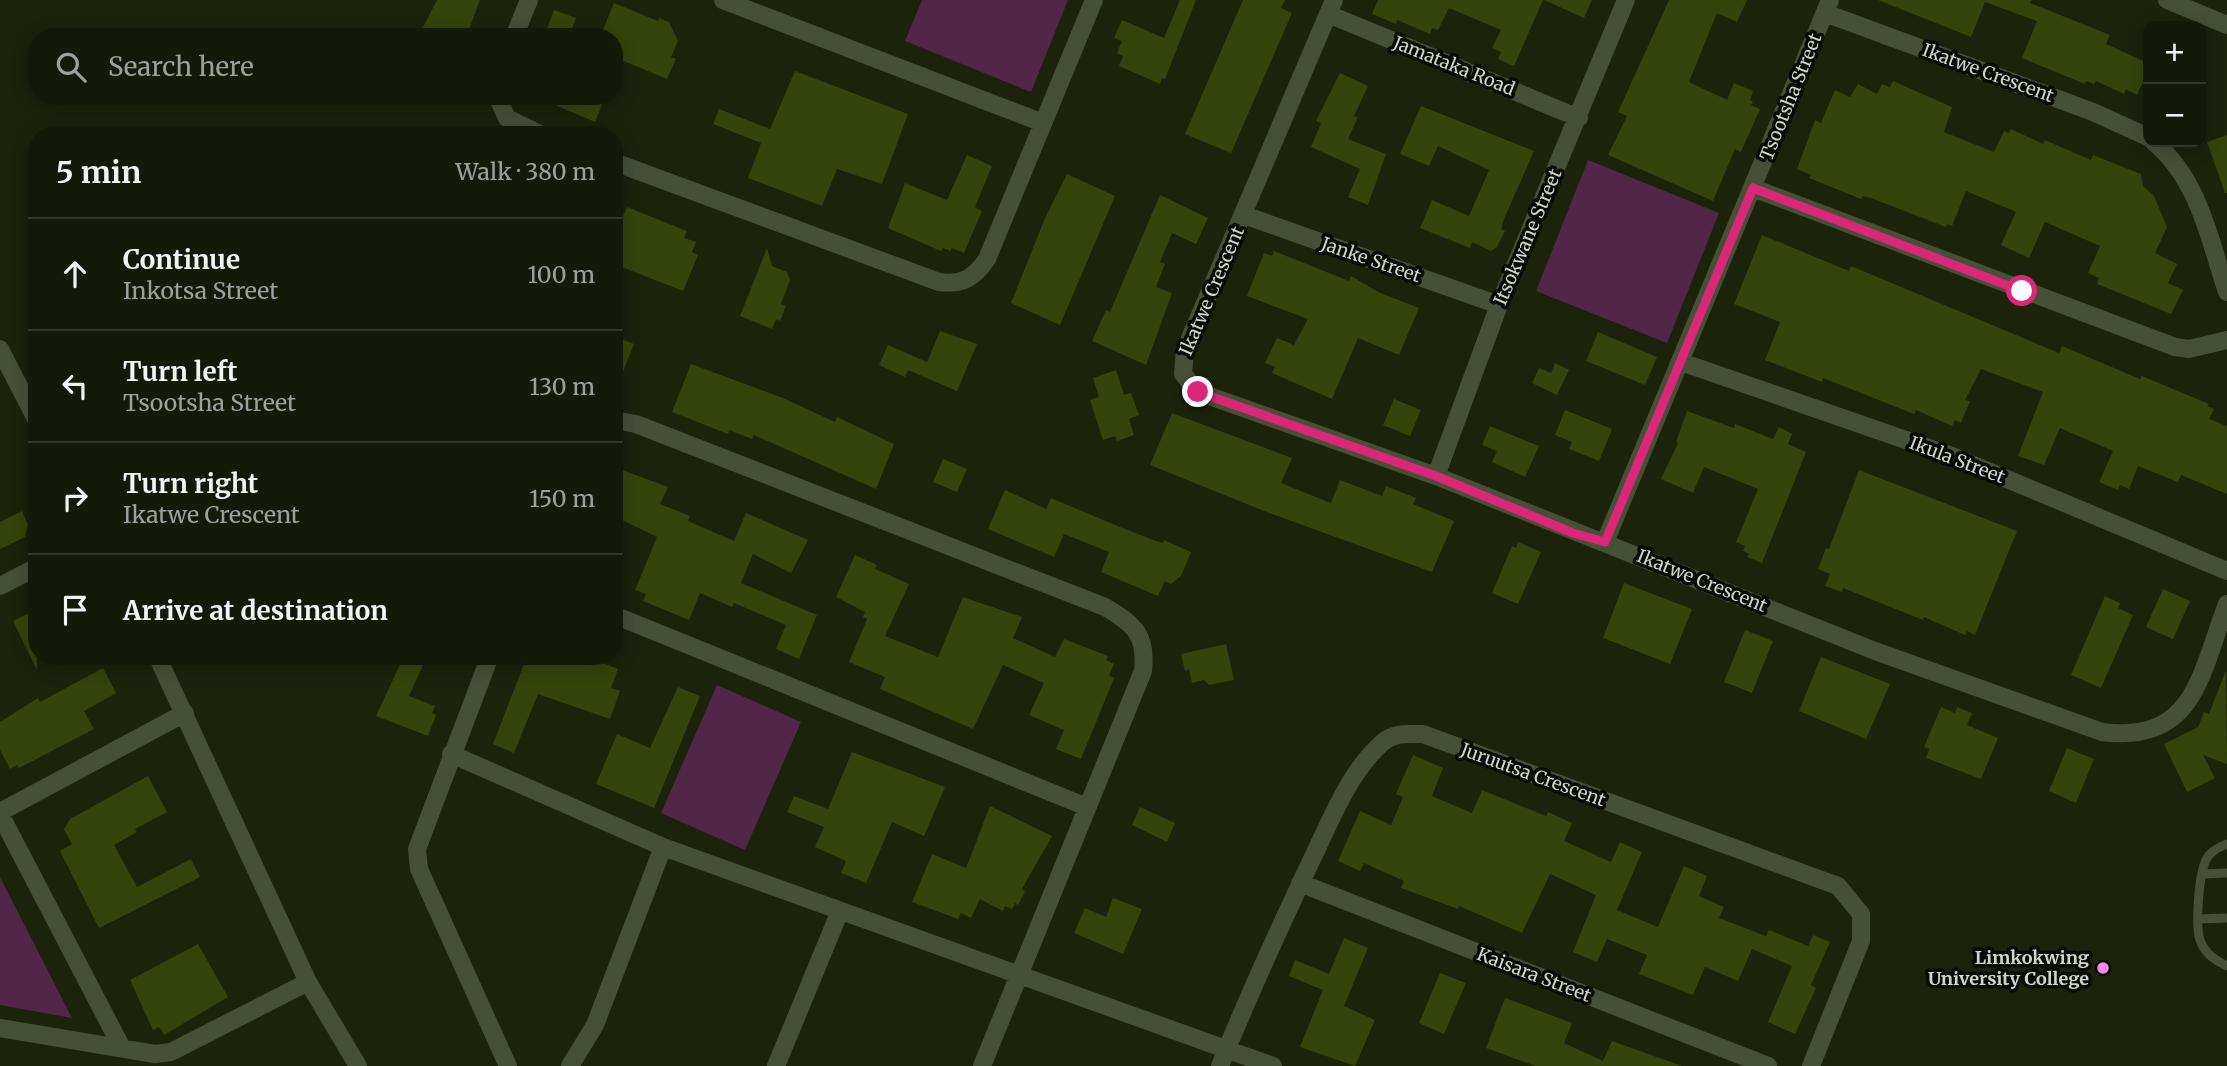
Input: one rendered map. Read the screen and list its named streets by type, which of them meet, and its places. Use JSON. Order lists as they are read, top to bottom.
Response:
{
  "streets": {
    "street": [
      "Jamataka Road",
      "Ikatwe Crescent",
      "Tsootsha Street",
      "Itsokwane Street",
      "Janke Street",
      "Ikula Street",
      "Juruutsa Crescent",
      "Kaisara Street"
    ]
  },
  "crossings": [
    ["Jamataka Road", "Ikatwe Crescent"],
    ["Jamataka Road", "Itsokwane Street"],
    ["Ikatwe Crescent", "Tsootsha Street"],
    ["Ikatwe Crescent", "Itsokwane Street"],
    ["Ikatwe Crescent", "Janke Street"],
    ["Tsootsha Street", "Ikula Street"],
    ["Itsokwane Street", "Janke Street"],
    ["Juruutsa Crescent", "Kaisara Street"]
  ],
  "places": ["Limkokwing University College"],
  "page": {
    "map_buttons": ["+", "−"],
    "search": "Search here",
    "heading": ["5 min", "Walk · 380 m"],
    "list": [
      ["Continue", "Inkotsa Street", "100 m"],
      ["Turn left", "Tsootsha Street", "130 m"],
      ["Turn right", "Ikatwe Crescent", "150 m"],
      "Arrive at destination"
    ]
  }
}
